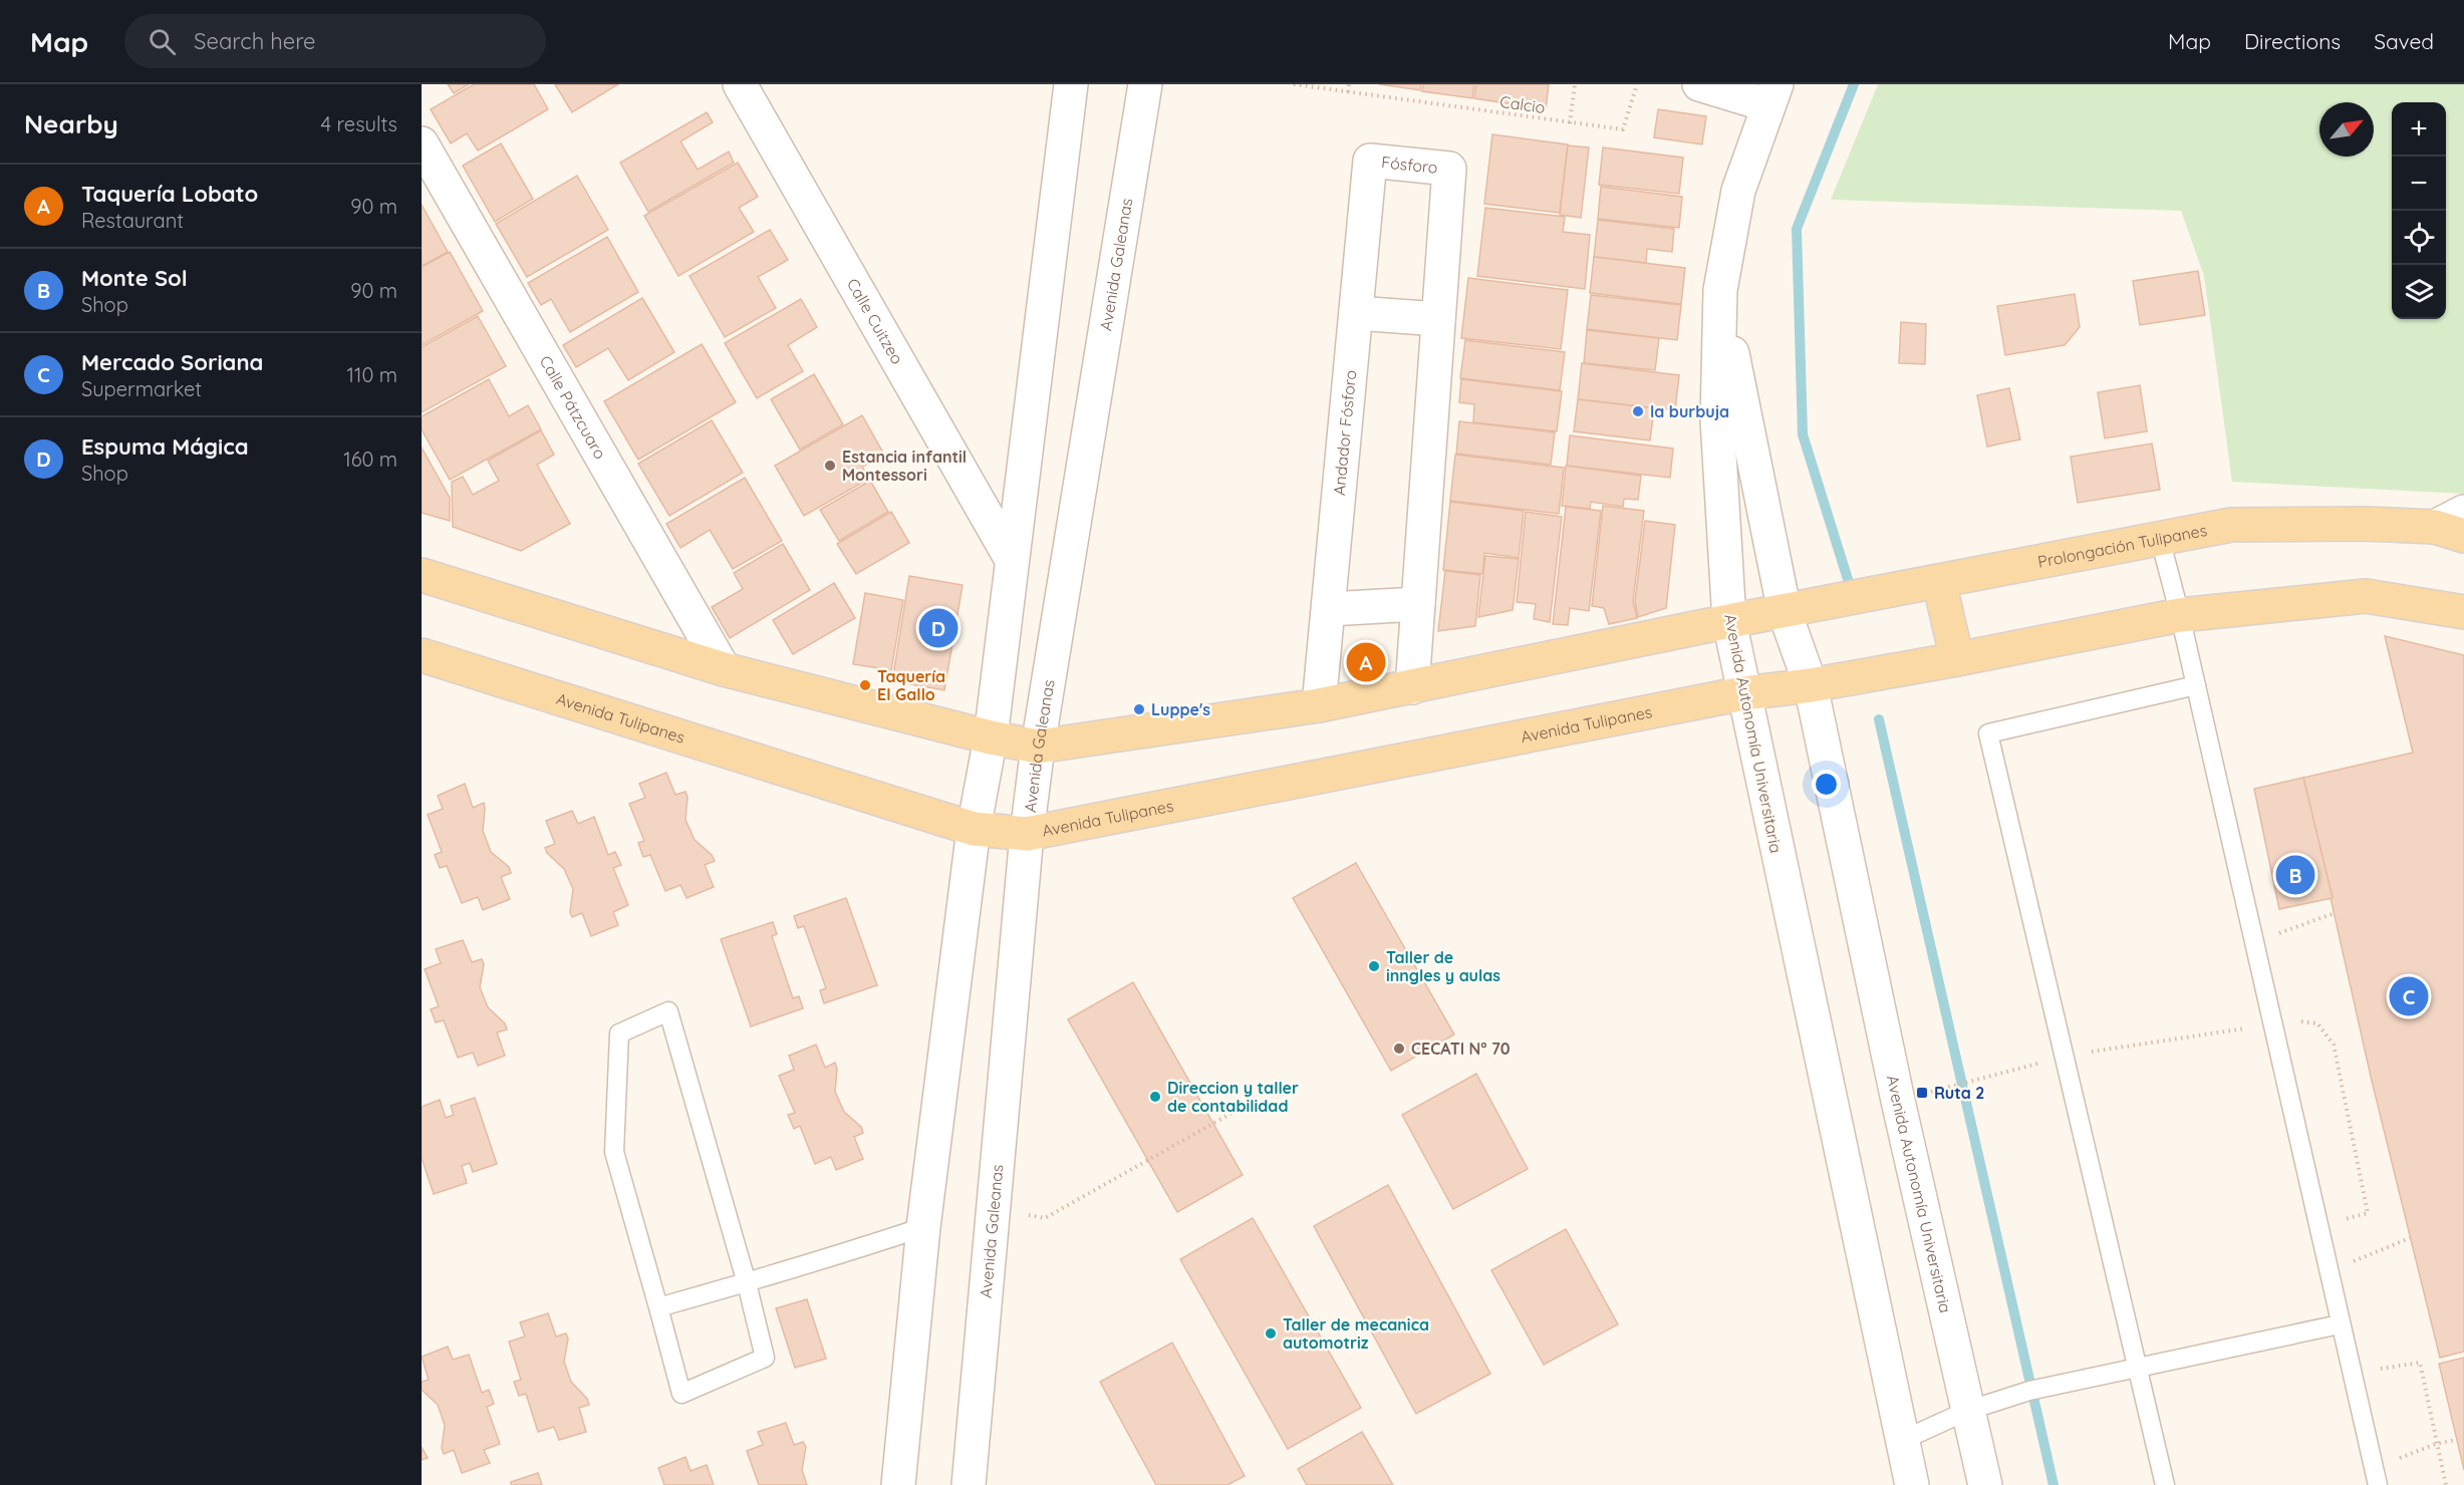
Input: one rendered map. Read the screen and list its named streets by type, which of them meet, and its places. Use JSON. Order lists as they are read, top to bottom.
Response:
{
  "streets": {
    "main road": ["Prolongación Tulipanes", "Avenida Tulipanes"],
    "street": [
      "Fósforo",
      "Avenida Galeanas",
      "Calle Cuitzeo",
      "Calle Pátzcuaro",
      "Andador Fósforo",
      "Avenida Autonomía Universitaria"
    ],
    "path": ["Calcio"]
  },
  "crossings": [
    ["Fósforo", "Andador Fósforo"],
    ["Avenida Galeanas", "Avenida Tulipanes"],
    ["Prolongación Tulipanes", "Avenida Autonomía Universitaria"],
    ["Avenida Tulipanes", "Avenida Autonomía Universitaria"]
  ],
  "places": {
    "other": [
      "la burbuja",
      "Estancia infantil Montessori",
      "Taquería El Gallo",
      "Luppe's",
      "Taller de inngles y aulas",
      "CECATI N° 70",
      "Direccion y taller de contabilidad",
      "Taller de mecanica automotriz"
    ],
    "transit": ["Ruta 2"]
  },
  "north": "top right",
  "page": {
    "header": "Map",
    "search": "Search here",
    "nav": ["Map", "Directions", "Saved"],
    "heading": ["Nearby", "4 results"],
    "map_buttons": ["+", "−"],
    "list": [
      {
        "mark": "A",
        "name": "Taquería Lobato",
        "note": "Restaurant",
        "value": "90 m"
      },
      {
        "mark": "B",
        "name": "Monte Sol",
        "note": "Shop",
        "value": "90 m"
      },
      {
        "mark": "C",
        "name": "Mercado Soriana",
        "note": "Supermarket",
        "value": "110 m"
      },
      {
        "mark": "D",
        "name": "Espuma Mágica",
        "note": "Shop",
        "value": "160 m"
      }
    ],
    "pins": [
      "D",
      "A",
      "B",
      "C"
    ]
  }
}
